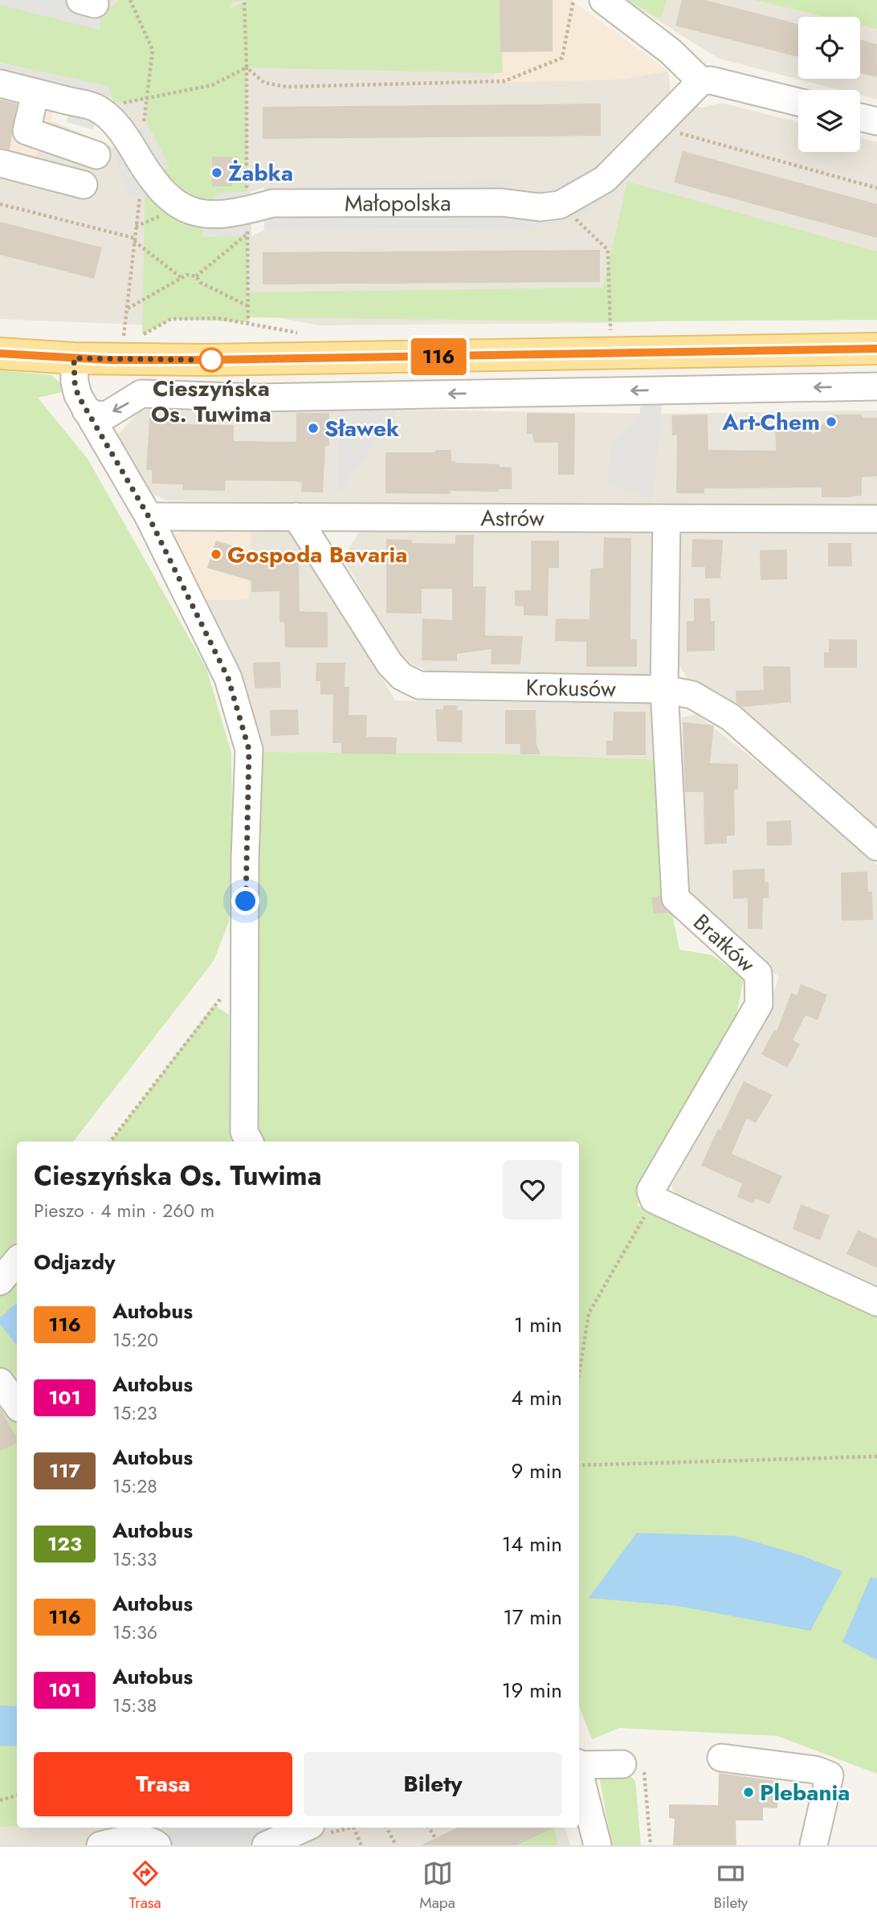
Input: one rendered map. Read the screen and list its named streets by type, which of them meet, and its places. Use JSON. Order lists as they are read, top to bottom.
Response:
{
  "streets": {
    "street": [
      "Małopolska",
      "Astrów",
      "Krokusów",
      "Bratków"
    ]
  },
  "crossings": [
    ["Astrów", "Krokusów"],
    ["Astrów", "Bratków"],
    ["Krokusów", "Bratków"]
  ],
  "places": [
    "Żabka",
    "Cieszyńska Os. Tuwima",
    "Art-Chem",
    "Sławek",
    "Gospoda Bavaria",
    "Plebania"
  ],
  "lines": ["bus line 116"],
  "page": {
    "on_map": "116",
    "heading": [
      ["Cieszyńska Os. Tuwima", "Pieszo · 4 min · 260 m"],
      "Odjazdy"
    ],
    "list": [
      {
        "mark": "116",
        "name": "Autobus",
        "note": "15:20",
        "value": "1 min"
      },
      {
        "mark": "101",
        "name": "Autobus",
        "note": "15:23",
        "value": "4 min"
      },
      {
        "mark": "117",
        "name": "Autobus",
        "note": "15:28",
        "value": "9 min"
      },
      {
        "mark": "123",
        "name": "Autobus",
        "note": "15:33",
        "value": "14 min"
      },
      {
        "mark": "116",
        "name": "Autobus",
        "note": "15:36",
        "value": "17 min"
      },
      {
        "mark": "101",
        "name": "Autobus",
        "note": "15:38",
        "value": "19 min"
      }
    ],
    "buttons": ["Trasa", "Bilety"],
    "tabs": ["Trasa", "Mapa", "Bilety"]
  }
}
